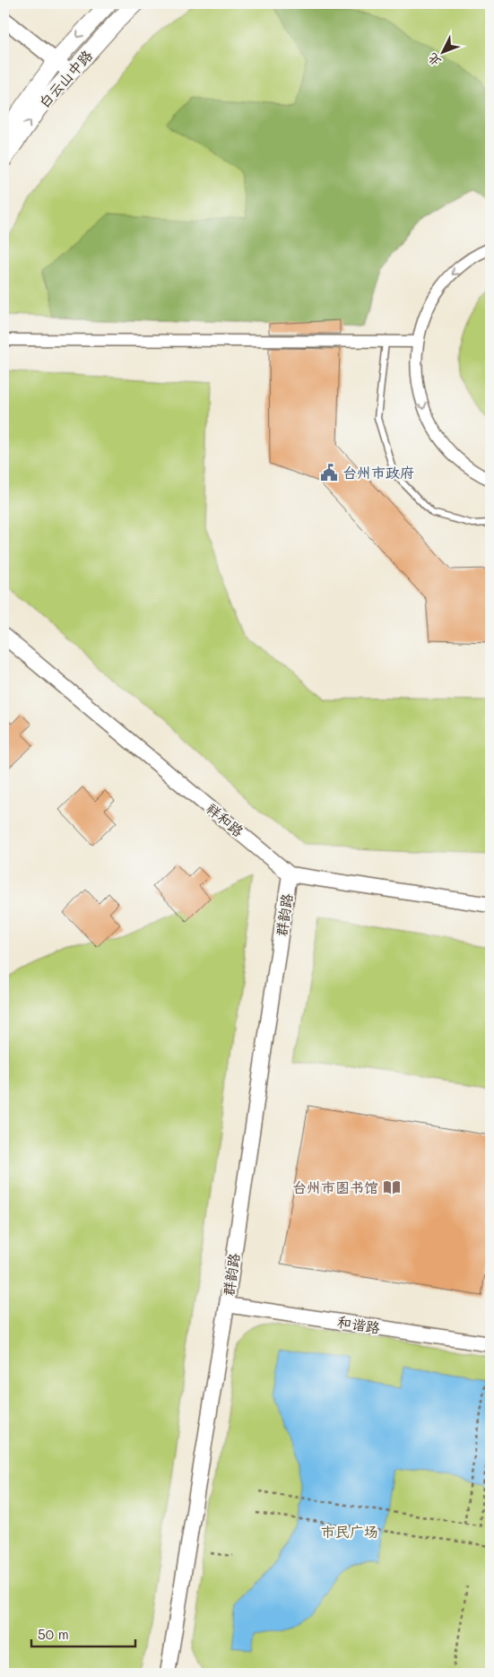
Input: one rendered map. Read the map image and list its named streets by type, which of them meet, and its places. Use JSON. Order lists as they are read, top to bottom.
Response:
{
  "streets": {
    "main road": ["白云山中路"],
    "street": ["祥和路", "群韵路", "和谐路"]
  },
  "crossings": [
    ["祥和路", "群韵路"],
    ["群韵路", "和谐路"]
  ],
  "parks": ["市民广场"],
  "places": {
    "public building": ["台州市政府"],
    "library": ["台州市图书馆"]
  },
  "scale_bar": "50 m",
  "north": "bottom left"
}
